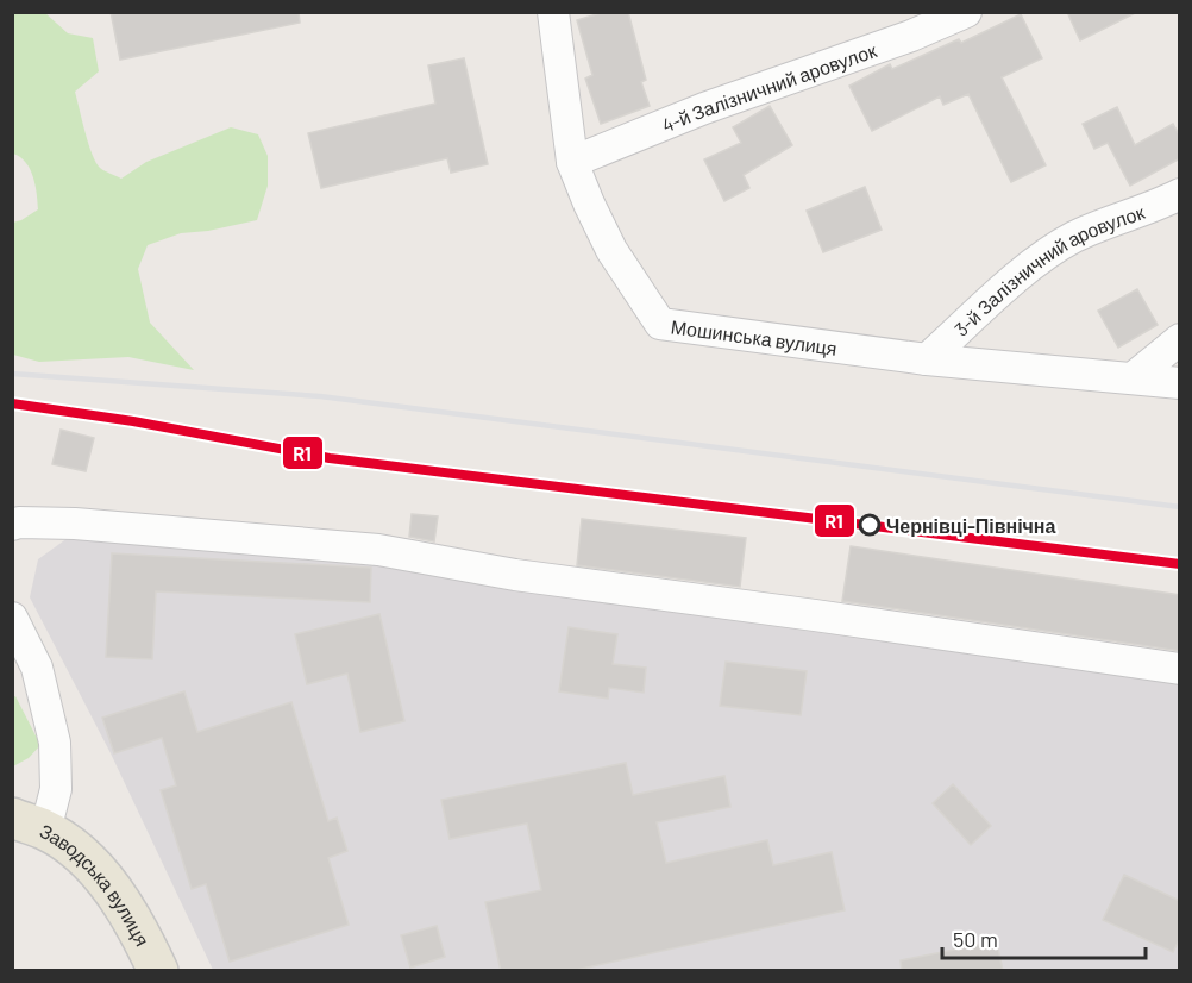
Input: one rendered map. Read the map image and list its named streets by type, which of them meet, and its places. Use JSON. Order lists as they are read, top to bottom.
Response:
{
  "streets": {
    "main road": ["Заводська вулиця"],
    "street": ["4-й Залізничний аровулок", "3-й Залізничний аровулок", "Мошинська вулиця"]
  },
  "crossings": [
    ["4-й Залізничний аровулок", "Мошинська вулиця"],
    ["3-й Залізничний аровулок", "Мошинська вулиця"]
  ],
  "places": ["Чернівці-Північна"],
  "lines": ["transit line R1"],
  "scale_bar": "50 m"
}
